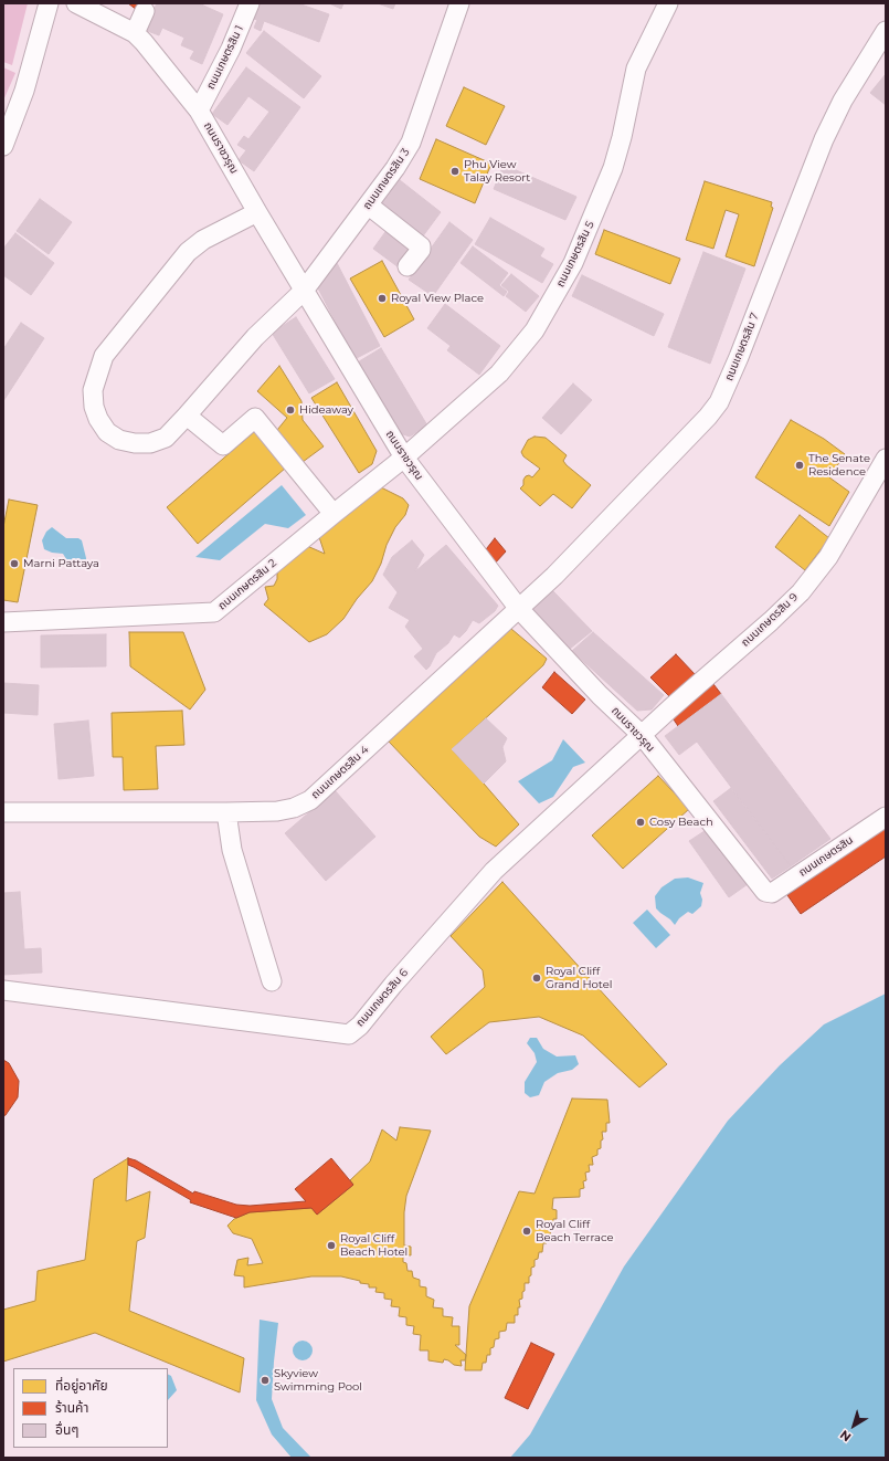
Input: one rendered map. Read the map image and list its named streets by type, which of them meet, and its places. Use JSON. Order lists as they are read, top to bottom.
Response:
{
  "streets": {
    "street": [
      "ถนนเกษตรสิน 1",
      "ถนนราชวรุณ",
      "ถนนเกษตรสิน 3",
      "ถนนเกษตรสิน 5",
      "ถนนเกษตรสิน 7",
      "ถนนเกษตรสิน 2",
      "ถนนเกษตรสิน 9",
      "ถนนเกษตรสิน 4",
      "ถนนเกษตรสิน",
      "ถนนเกษตรสิน 6"
    ]
  },
  "crossings": [
    ["ถนนเกษตรสิน 1", "ถนนราชวรุณ"],
    ["ถนนราชวรุณ", "ถนนเกษตรสิน 3"],
    ["ถนนราชวรุณ", "ถนนเกษตรสิน 5"],
    ["ถนนราชวรุณ", "ถนนเกษตรสิน 7"],
    ["ถนนราชวรุณ", "ถนนเกษตรสิน 2"],
    ["ถนนราชวรุณ", "ถนนเกษตรสิน 9"],
    ["ถนนราชวรุณ", "ถนนเกษตรสิน 4"],
    ["ถนนราชวรุณ", "ถนนเกษตรสิน"],
    ["ถนนราชวรุณ", "ถนนเกษตรสิน 6"],
    ["ถนนเกษตรสิน 5", "ถนนเกษตรสิน 2"],
    ["ถนนเกษตรสิน 7", "ถนนเกษตรสิน 4"],
    ["ถนนเกษตรสิน 9", "ถนนเกษตรสิน 6"]
  ],
  "places": [
    "Phu View Talay Resort",
    "Royal View Place",
    "Hideaway",
    "The Senate Residence",
    "Marni Pattaya",
    "Cosy Beach",
    "Royal Cliff Grand Hotel",
    "Royal Cliff Beach Terrace",
    "Royal Cliff Beach Hotel",
    "Skyview Swimming Pool"
  ],
  "legend": ["ที่อยู่อาศัย", "ร้านค้า", "อื่นๆ"],
  "north": "bottom left"
}
